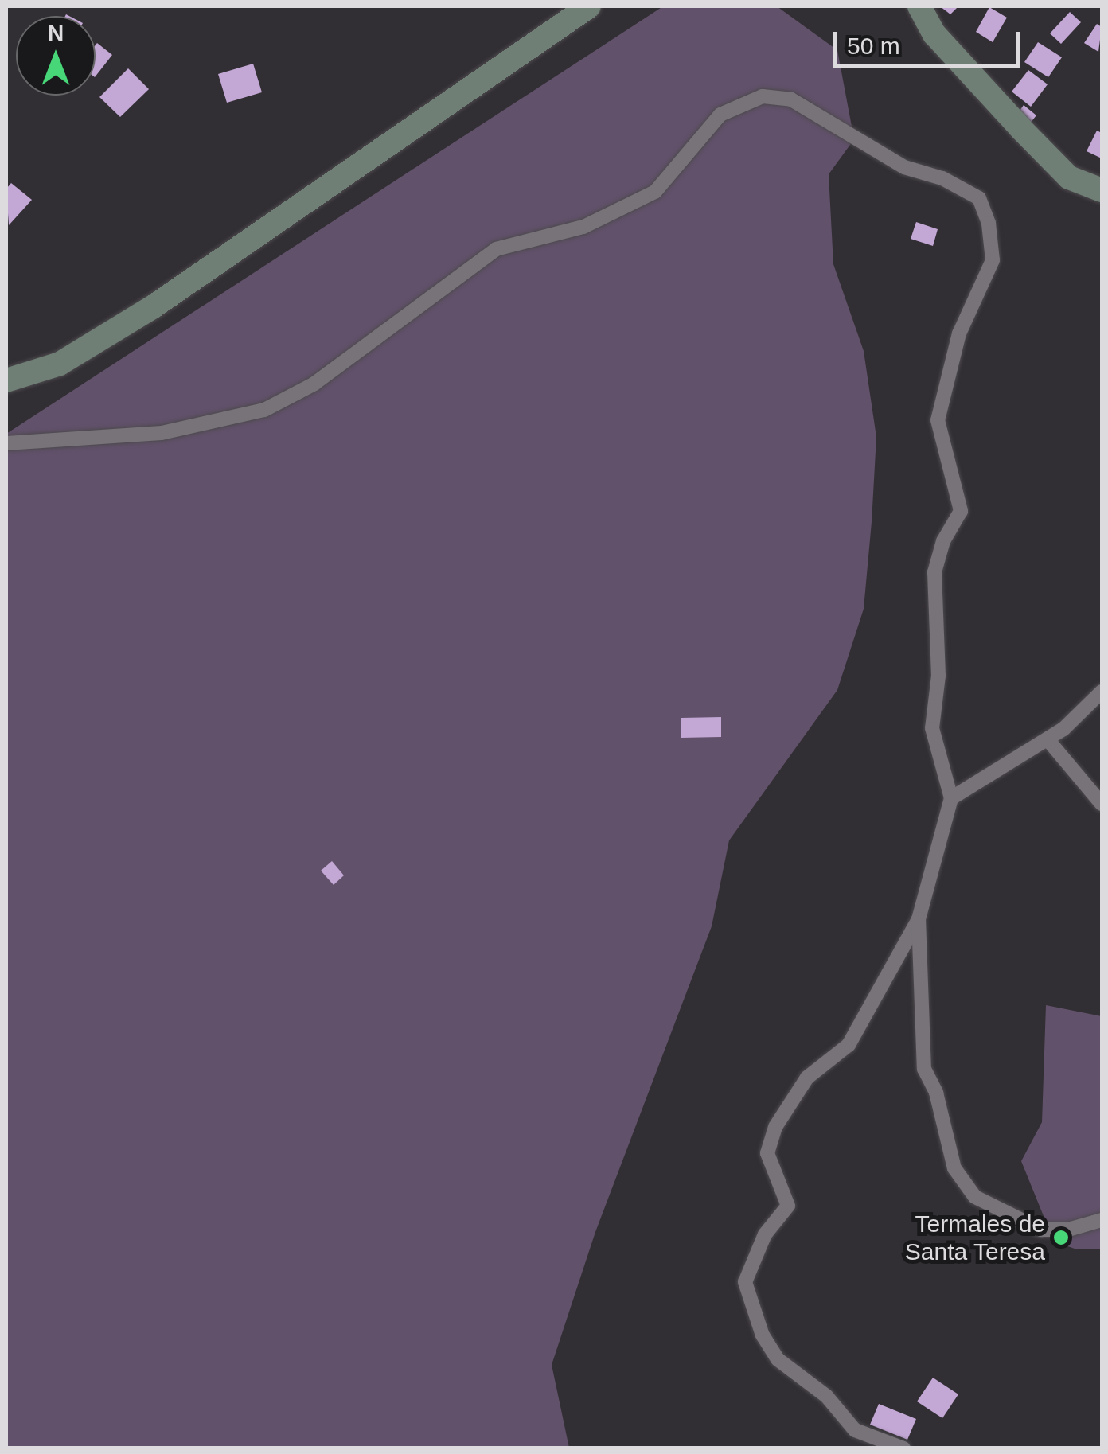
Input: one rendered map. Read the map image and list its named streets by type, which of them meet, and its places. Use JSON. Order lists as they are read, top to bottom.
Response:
{
  "places": ["Termales de Santa Teresa"],
  "scale_bar": "50 m",
  "north": "top"
}
